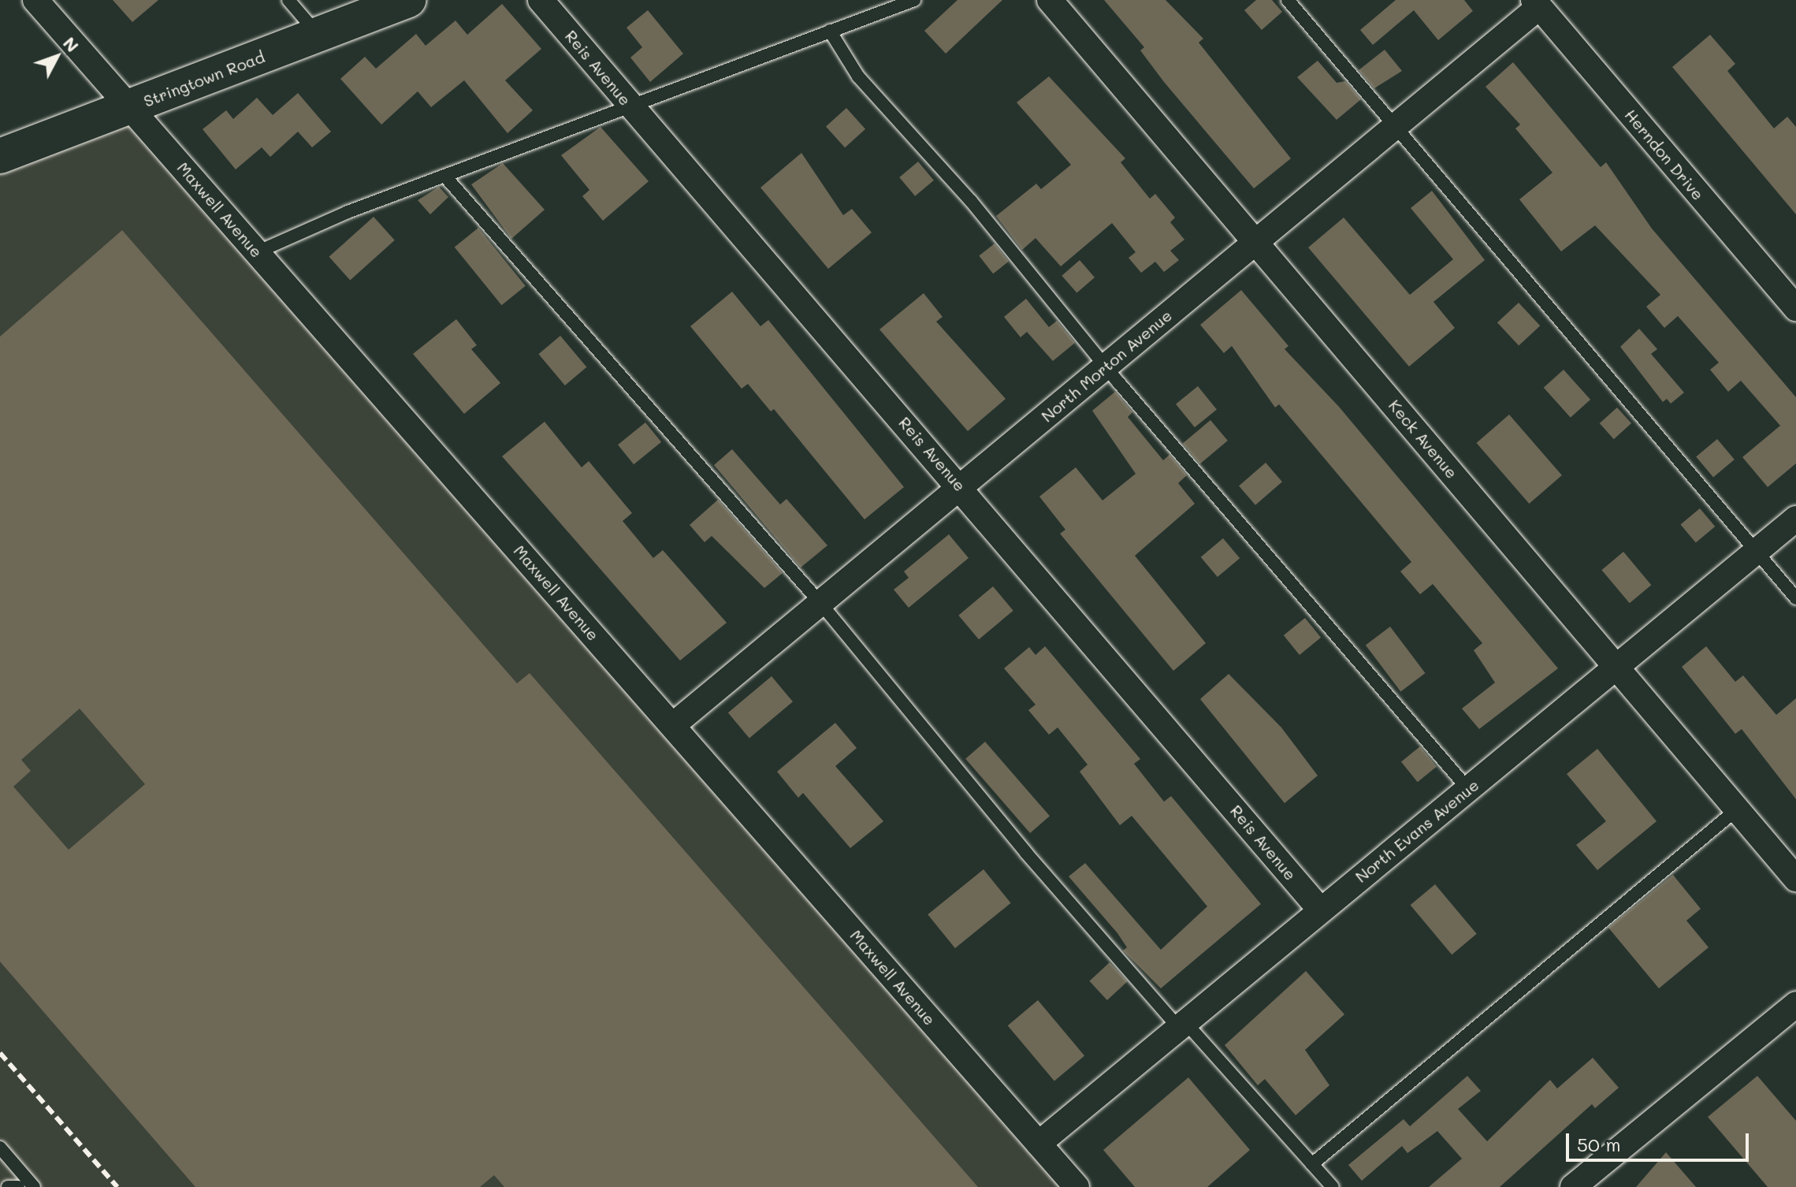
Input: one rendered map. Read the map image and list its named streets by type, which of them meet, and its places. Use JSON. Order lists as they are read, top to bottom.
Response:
{
  "streets": {
    "main road": ["Stringtown Road"],
    "street": [
      "Reis Avenue",
      "Herndon Drive",
      "Maxwell Avenue",
      "North Morton Avenue",
      "Keck Avenue",
      "North Evans Avenue"
    ]
  },
  "crossings": [
    ["Reis Avenue", "North Morton Avenue"],
    ["Reis Avenue", "North Evans Avenue"],
    ["Stringtown Road", "Maxwell Avenue"],
    ["Herndon Drive", "North Morton Avenue"],
    ["Maxwell Avenue", "North Morton Avenue"],
    ["Maxwell Avenue", "North Evans Avenue"],
    ["North Morton Avenue", "Keck Avenue"],
    ["Keck Avenue", "North Evans Avenue"]
  ],
  "scale_bar": "50 m",
  "north": "top right"
}
